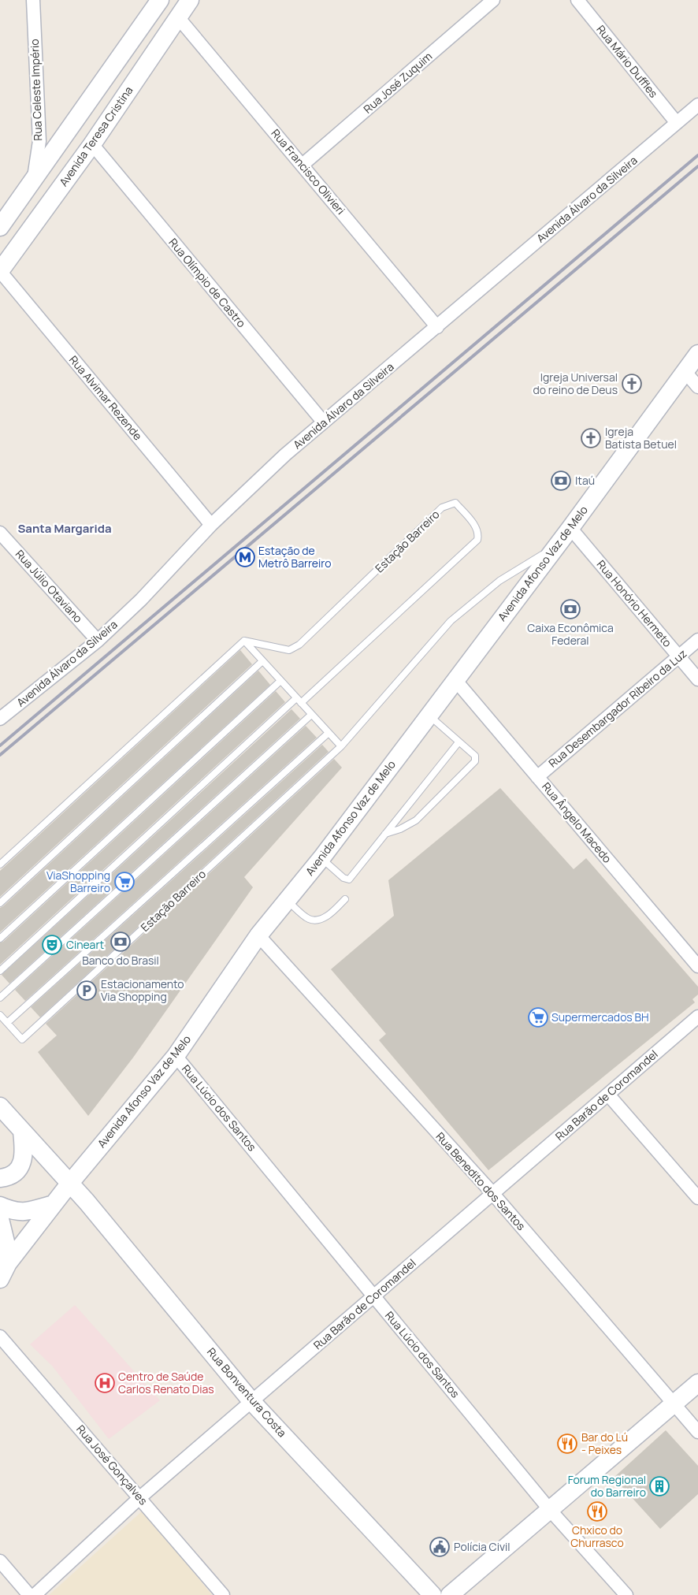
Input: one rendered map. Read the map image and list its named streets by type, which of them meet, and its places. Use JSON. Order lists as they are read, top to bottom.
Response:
{
  "streets": {
    "main road": ["Avenida Teresa Cristina", "Avenida Afonso Vaz de Melo", "Rua Bonventura Costa"],
    "street": [
      "Rua Mário Duffles",
      "Rua José Zuquim",
      "Rua Celeste Império",
      "Rua Francisco Olivieri",
      "Avenida Álvaro da Silveira",
      "Rua Olímpio de Castro",
      "Rua Alvimar Rezende",
      "Rua Júlio Otaviano",
      "Rua Honório Hermeto",
      "Rua Desembargador Ribeiro da Luz",
      "Rua Ângelo Macedo",
      "Rua Barão de Coromandel",
      "Rua Lúcio dos Santos",
      "Rua Benedito dos Santos",
      "Rua José Gonçalves"
    ],
    "lane": ["Estação Barreiro"]
  },
  "crossings": [
    ["Rua Mário Duffles", "Avenida Álvaro da Silveira"],
    ["Rua José Zuquim", "Rua Francisco Olivieri"],
    ["Avenida Teresa Cristina", "Rua Francisco Olivieri"],
    ["Avenida Teresa Cristina", "Rua Olímpio de Castro"],
    ["Avenida Teresa Cristina", "Rua Alvimar Rezende"],
    ["Rua Francisco Olivieri", "Avenida Álvaro da Silveira"],
    ["Avenida Álvaro da Silveira", "Rua Olímpio de Castro"],
    ["Avenida Álvaro da Silveira", "Rua Alvimar Rezende"],
    ["Avenida Álvaro da Silveira", "Rua Júlio Otaviano"],
    ["Estação Barreiro", "Avenida Afonso Vaz de Melo"],
    ["Avenida Afonso Vaz de Melo", "Rua Honório Hermeto"],
    ["Avenida Afonso Vaz de Melo", "Rua Ângelo Macedo"],
    ["Avenida Afonso Vaz de Melo", "Rua Lúcio dos Santos"],
    ["Avenida Afonso Vaz de Melo", "Rua Benedito dos Santos"],
    ["Avenida Afonso Vaz de Melo", "Rua Bonventura Costa"],
    ["Rua Honório Hermeto", "Rua Desembargador Ribeiro da Luz"],
    ["Rua Desembargador Ribeiro da Luz", "Rua Ângelo Macedo"],
    ["Rua Barão de Coromandel", "Rua Lúcio dos Santos"],
    ["Rua Barão de Coromandel", "Rua Benedito dos Santos"],
    ["Rua Barão de Coromandel", "Rua Bonventura Costa"],
    ["Rua Barão de Coromandel", "Rua José Gonçalves"]
  ],
  "districts": ["Santa Margarida"],
  "places": {
    "church": ["Igreja Universal do reino de Deus", "Igreja Batista Betuel"],
    "bank": ["Itaú", "Caixa Econômica Federal", "Banco do Brasil"],
    "metro station": ["Estação de Metrô Barreiro"],
    "supermarket": ["ViaShopping Barreiro", "Supermercados BH"],
    "theatre": ["Cineart"],
    "parking": ["Estacionamento Via Shopping"],
    "hospital": ["Centro de Saúde Carlos Renato Dias"],
    "restaurant": ["Bar do Lú - Peixes", "Chxico do Churrasco"],
    "building": ["Forum Regional do Barreiro"],
    "public building": ["Polícia Civil"]
  }
}
